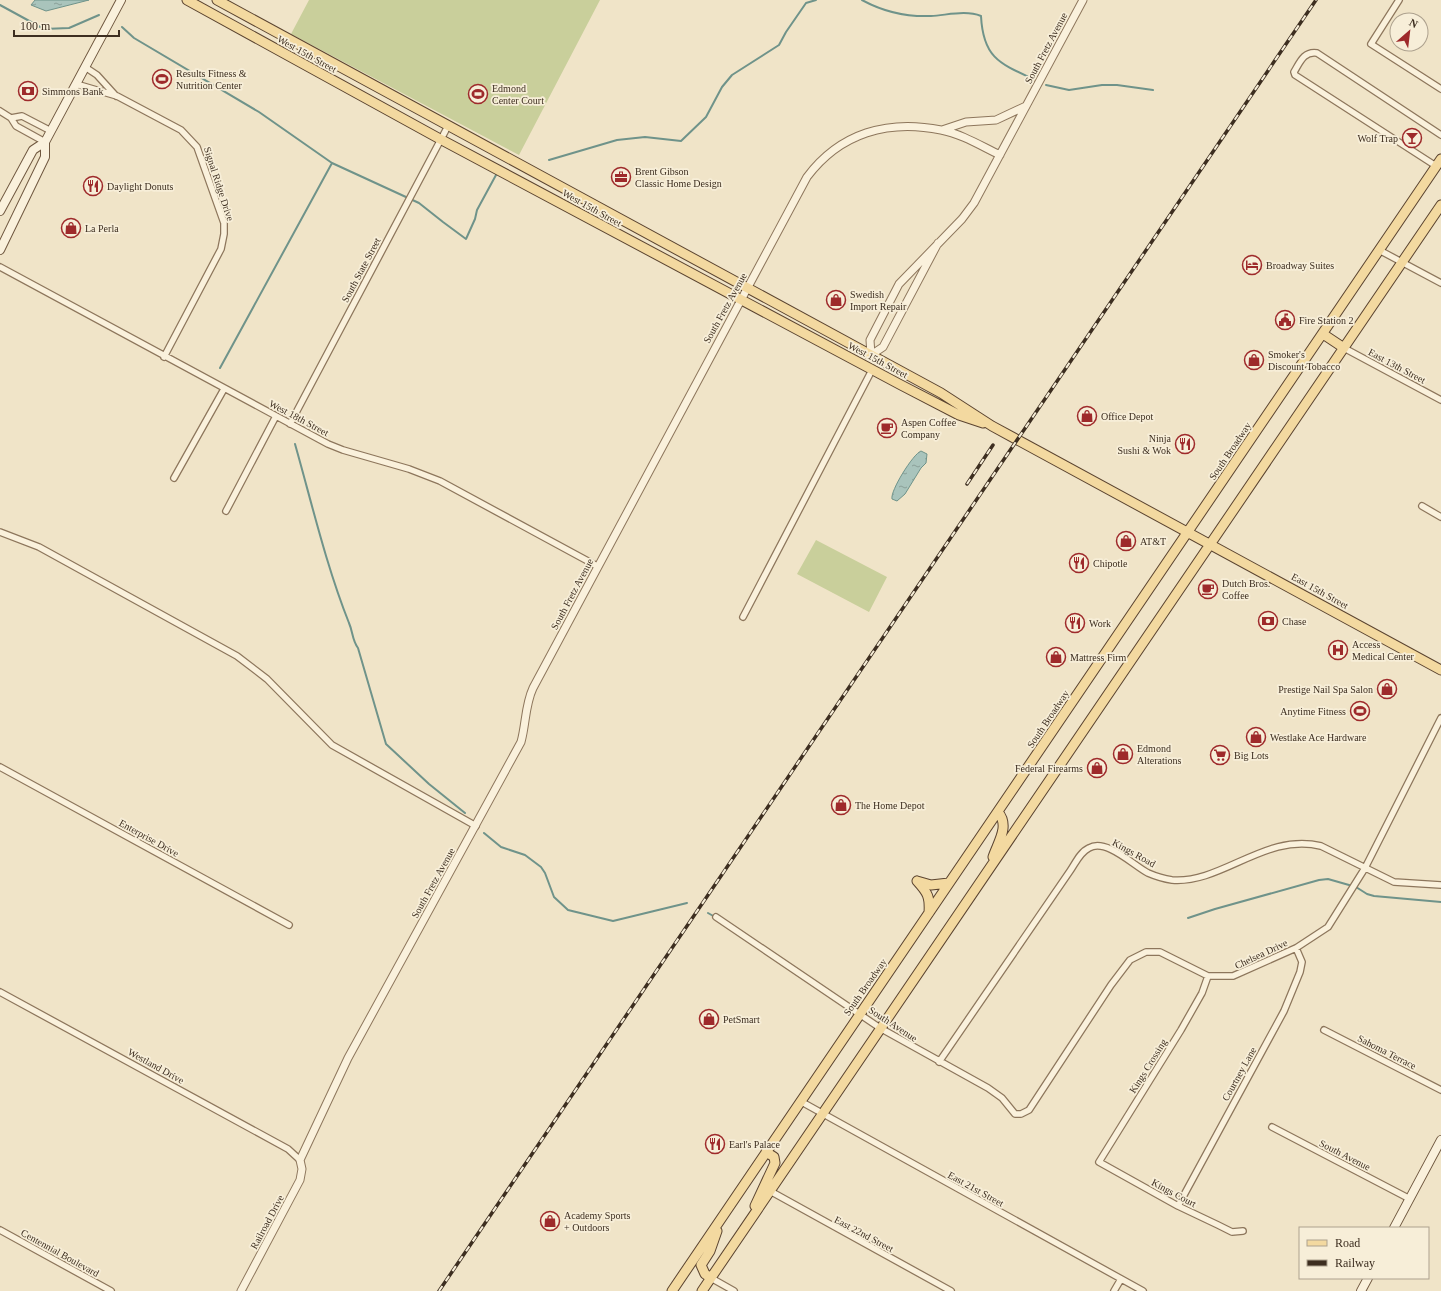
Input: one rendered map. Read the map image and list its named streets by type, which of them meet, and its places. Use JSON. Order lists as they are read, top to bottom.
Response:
{
  "streets": {
    "main road": ["West 15th Street", "South Broadway", "East 15th Street"],
    "street": [
      "South Fretz Avenue",
      "Signal Ridge Drive",
      "South State Street",
      "East 13th Street",
      "West 18th Street",
      "Enterprise Drive",
      "Kings Road",
      "Chelsea Drive",
      "South Avenue",
      "Sahoma Terrace",
      "Westland Drive",
      "Kings Crossing",
      "Courtney Lane",
      "East 21st Street",
      "Kings Court",
      "Railroad Drive",
      "East 22nd Street",
      "Centennial Boulevard"
    ]
  },
  "crossings": [
    ["South Fretz Avenue", "West 15th Street"],
    ["South Fretz Avenue", "West 18th Street"],
    ["South Fretz Avenue", "Westland Drive"],
    ["South Fretz Avenue", "Railroad Drive"],
    ["West 15th Street", "South State Street"],
    ["West 15th Street", "South Broadway"],
    ["West 15th Street", "East 15th Street"],
    ["Signal Ridge Drive", "West 18th Street"],
    ["South State Street", "West 18th Street"],
    ["South Broadway", "East 15th Street"],
    ["South Broadway", "South Avenue"],
    ["South Broadway", "East 21st Street"],
    ["Kings Road", "Chelsea Drive"],
    ["Kings Road", "South Avenue"],
    ["Chelsea Drive", "South Avenue"],
    ["Chelsea Drive", "Kings Crossing"],
    ["Chelsea Drive", "Courtney Lane"],
    ["Westland Drive", "Railroad Drive"],
    ["Kings Crossing", "Kings Court"],
    ["Courtney Lane", "Kings Court"]
  ],
  "places": {
    "sports": ["Results Fitness & Nutrition Center", "Edmond Center Court", "Anytime Fitness"],
    "bank": ["Simmons Bank", "Chase"],
    "bar": ["Wolf Trap"],
    "office": ["Brent Gibson Classic Home Design"],
    "restaurant": [
      "Daylight Donuts",
      "Ninja Sushi & Wok",
      "Chipotle",
      "Work",
      "Earl's Palace"
    ],
    "shop": [
      "La Perla",
      "Swedish Import Repair",
      "Smoker's Discount Tobacco",
      "Office Depot",
      "AT&T",
      "Mattress Firm",
      "Prestige Nail Spa Salon",
      "Westlake Ace Hardware",
      "Edmond Alterations",
      "Federal Firearms",
      "The Home Depot",
      "PetSmart",
      "Academy Sports + Outdoors"
    ],
    "hotel": ["Broadway Suites"],
    "public building": ["Fire Station 2"],
    "cafe": ["Aspen Coffee Company", "Dutch Bros. Coffee"],
    "hospital": ["Access Medical Center"],
    "supermarket": ["Big Lots"]
  },
  "legend": ["Road", "Railway"],
  "scale_bar": "100 m",
  "north": "top right"
}
